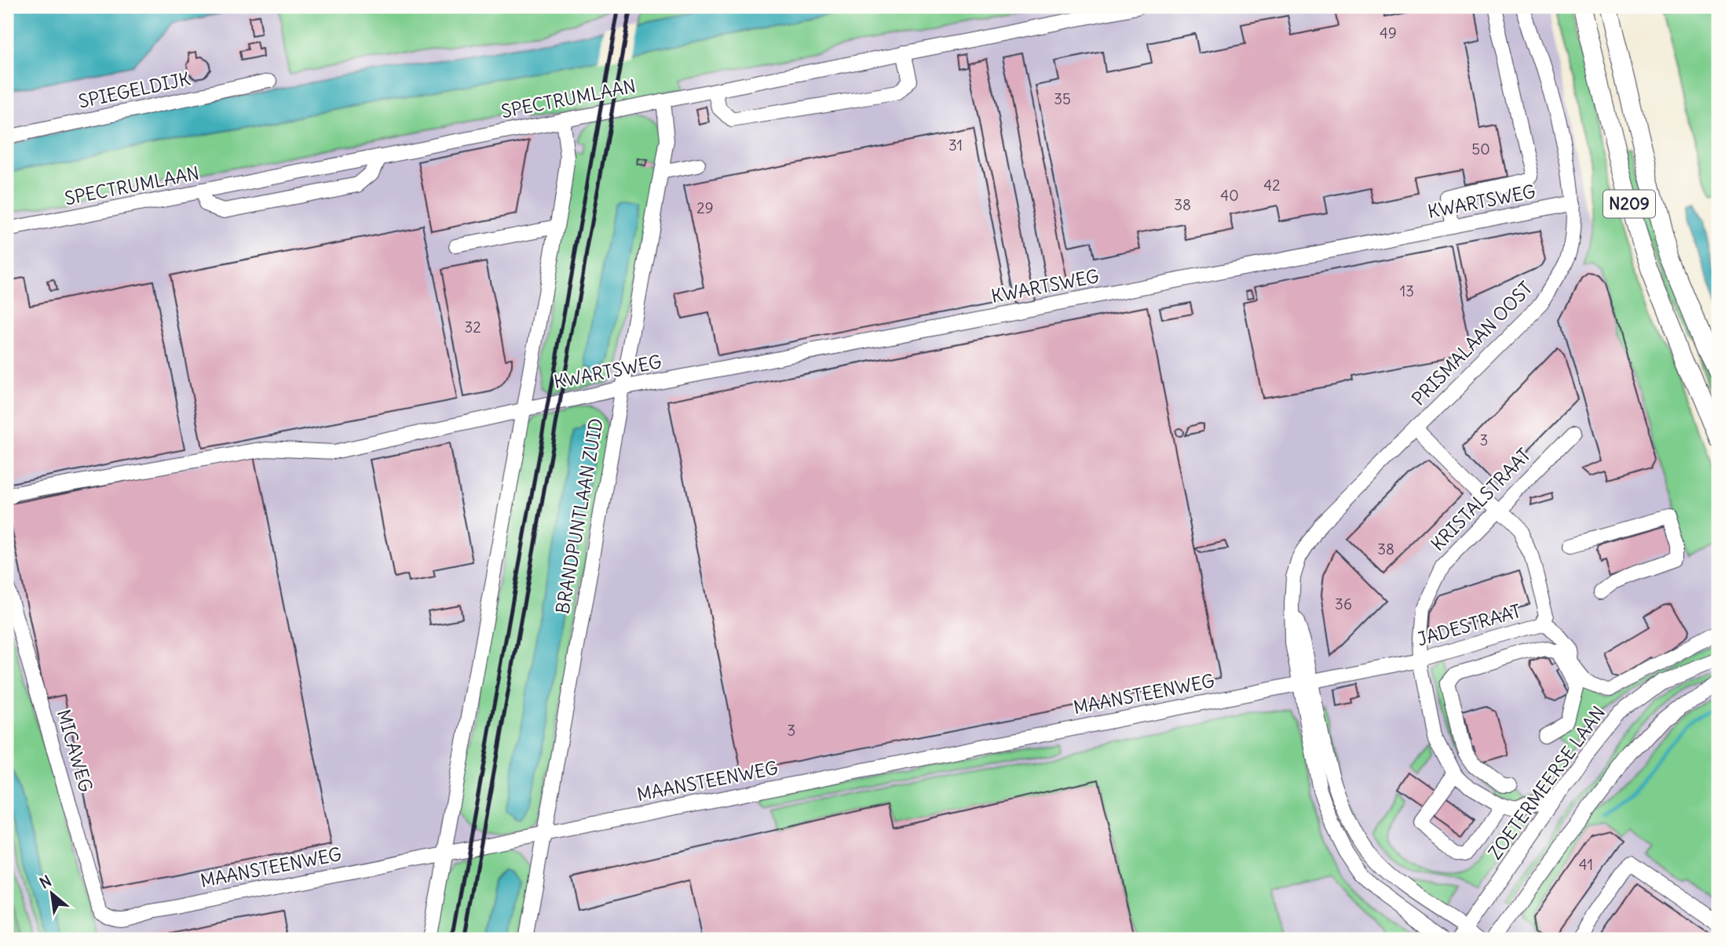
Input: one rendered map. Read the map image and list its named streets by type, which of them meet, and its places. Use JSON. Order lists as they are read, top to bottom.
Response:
{
  "streets": {
    "main road": ["N209"],
    "street": [
      "SPIEGELDIJK",
      "SPECTRUMLAAN",
      "KWARTSWEG",
      "PRISMALAAN OOST",
      "KRISTALSTRAAT",
      "BRANDPUNTLAAN ZUID",
      "JADESTRAAT",
      "MAANSTEENWEG",
      "MICAWEG",
      "ZOETERMEERSE LAAN"
    ]
  },
  "crossings": [
    ["SPECTRUMLAAN", "BRANDPUNTLAAN ZUID"],
    ["KWARTSWEG", "PRISMALAAN OOST"],
    ["KWARTSWEG", "BRANDPUNTLAAN ZUID"],
    ["PRISMALAAN OOST", "JADESTRAAT"],
    ["PRISMALAAN OOST", "MAANSTEENWEG"],
    ["PRISMALAAN OOST", "ZOETERMEERSE LAAN"],
    ["KRISTALSTRAAT", "JADESTRAAT"],
    ["BRANDPUNTLAAN ZUID", "MAANSTEENWEG"],
    ["JADESTRAAT", "MAANSTEENWEG"],
    ["MAANSTEENWEG", "MICAWEG"]
  ],
  "house_numbers": [
    "49",
    "35",
    "31",
    "50",
    "42",
    "40",
    "38",
    "29",
    "13",
    "32",
    "3",
    "38",
    "36",
    "3",
    "41"
  ],
  "north": "top left"
}
